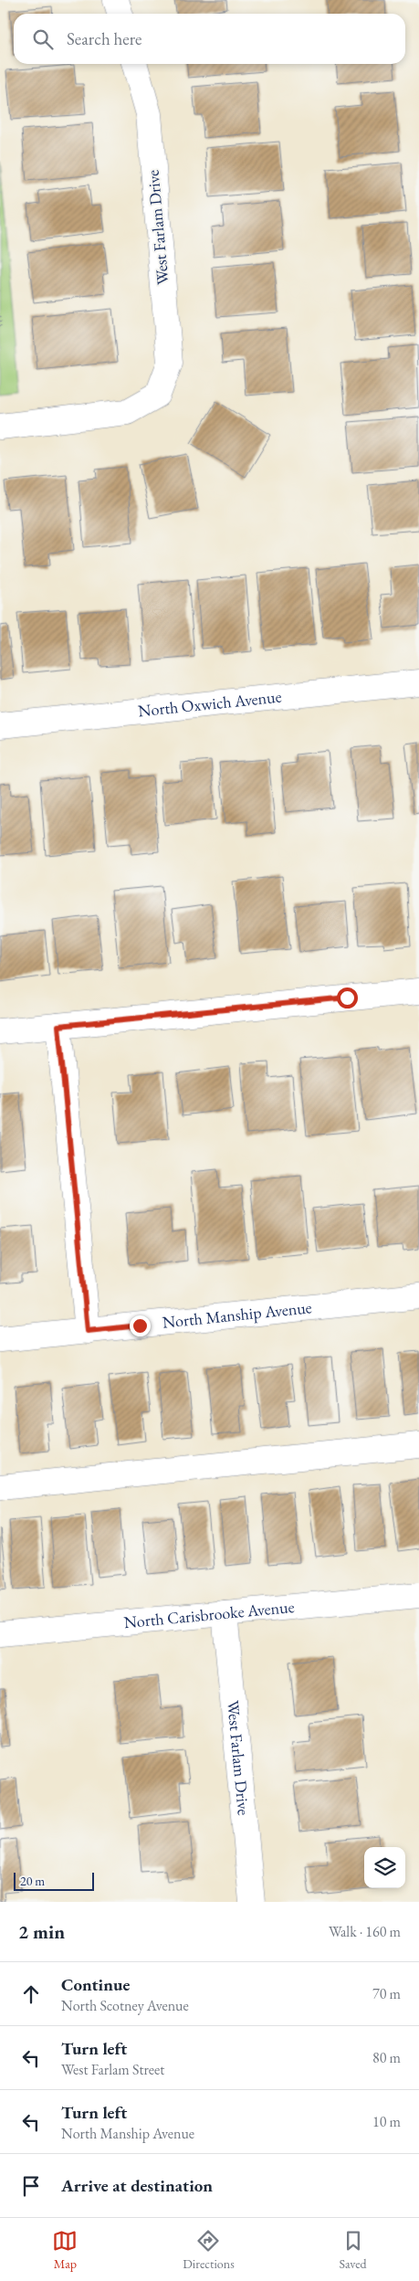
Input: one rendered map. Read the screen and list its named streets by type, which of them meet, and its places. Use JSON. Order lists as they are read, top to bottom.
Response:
{
  "streets": {
    "street": [
      "West Farlam Drive",
      "North Oxwich Avenue",
      "North Manship Avenue",
      "North Carisbrooke Avenue"
    ]
  },
  "crossings": [
    ["West Farlam Drive", "North Carisbrooke Avenue"]
  ],
  "scale_bar": "20 m",
  "page": {
    "search": "Search here",
    "scale": "20 m",
    "heading": ["2 min", "Walk · 160 m"],
    "list": [
      ["Continue", "North Scotney Avenue", "70 m"],
      ["Turn left", "West Farlam Street", "80 m"],
      ["Turn left", "North Manship Avenue", "10 m"],
      "Arrive at destination"
    ],
    "nav": ["Map", "Directions", "Saved"]
  }
}
